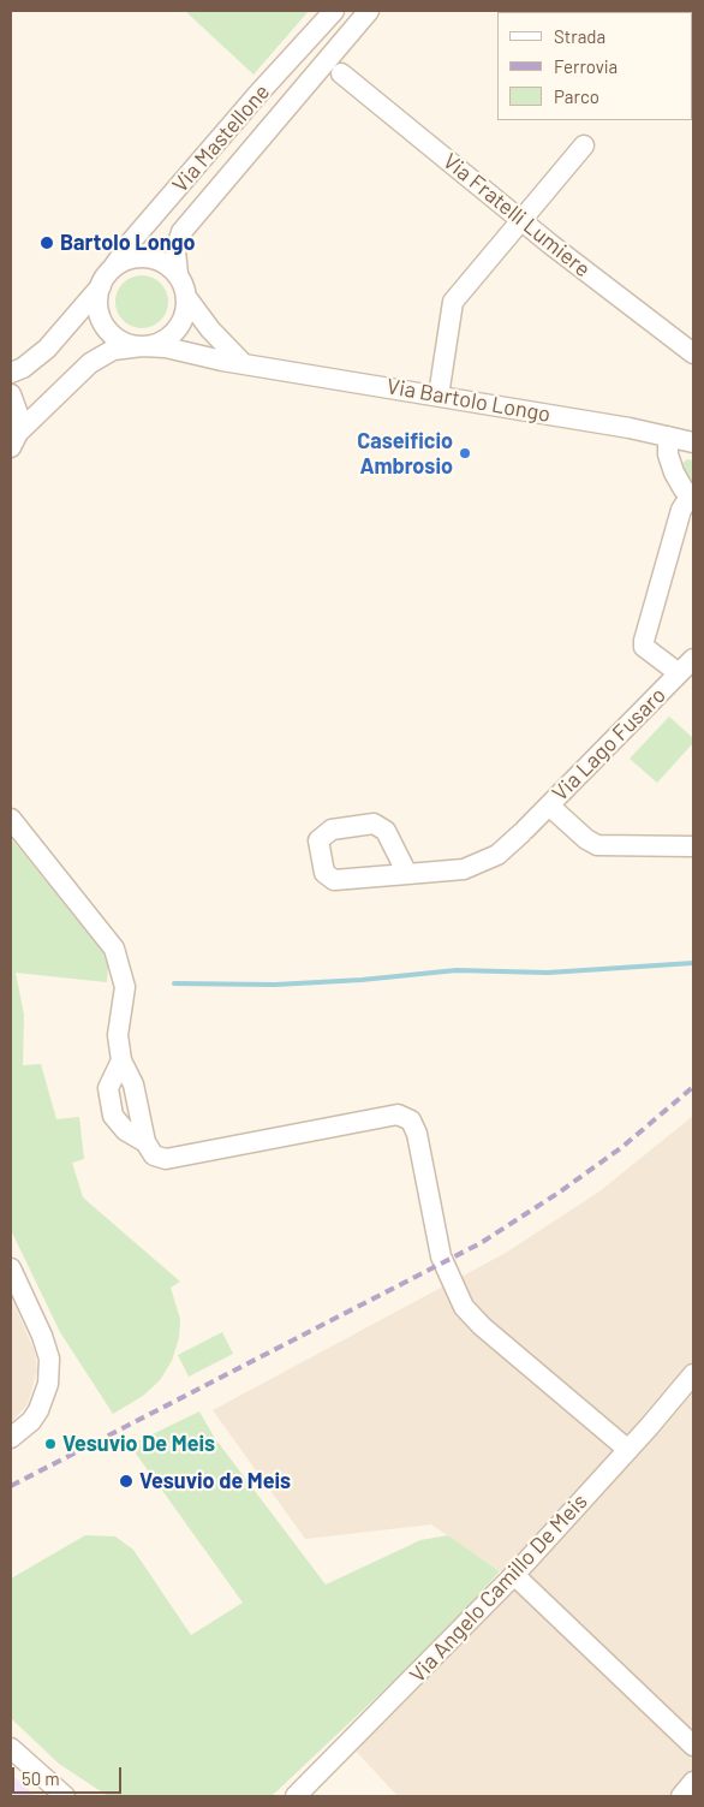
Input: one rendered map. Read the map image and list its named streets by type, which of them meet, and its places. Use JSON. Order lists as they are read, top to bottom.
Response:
{
  "streets": {
    "street": [
      "Via Mastellone",
      "Via Fratelli Lumiere",
      "Via Bartolo Longo",
      "Via Lago Fusaro",
      "Via Angelo Camillo De Meis"
    ]
  },
  "crossings": [
    ["Via Mastellone", "Via Bartolo Longo"]
  ],
  "places": [
    "Bartolo Longo",
    "Caseificio Ambrosio",
    "Vesuvio De Meis",
    "Vesuvio de Meis"
  ],
  "legend": ["Strada", "Ferrovia", "Parco"],
  "scale_bar": "50 m"
}
